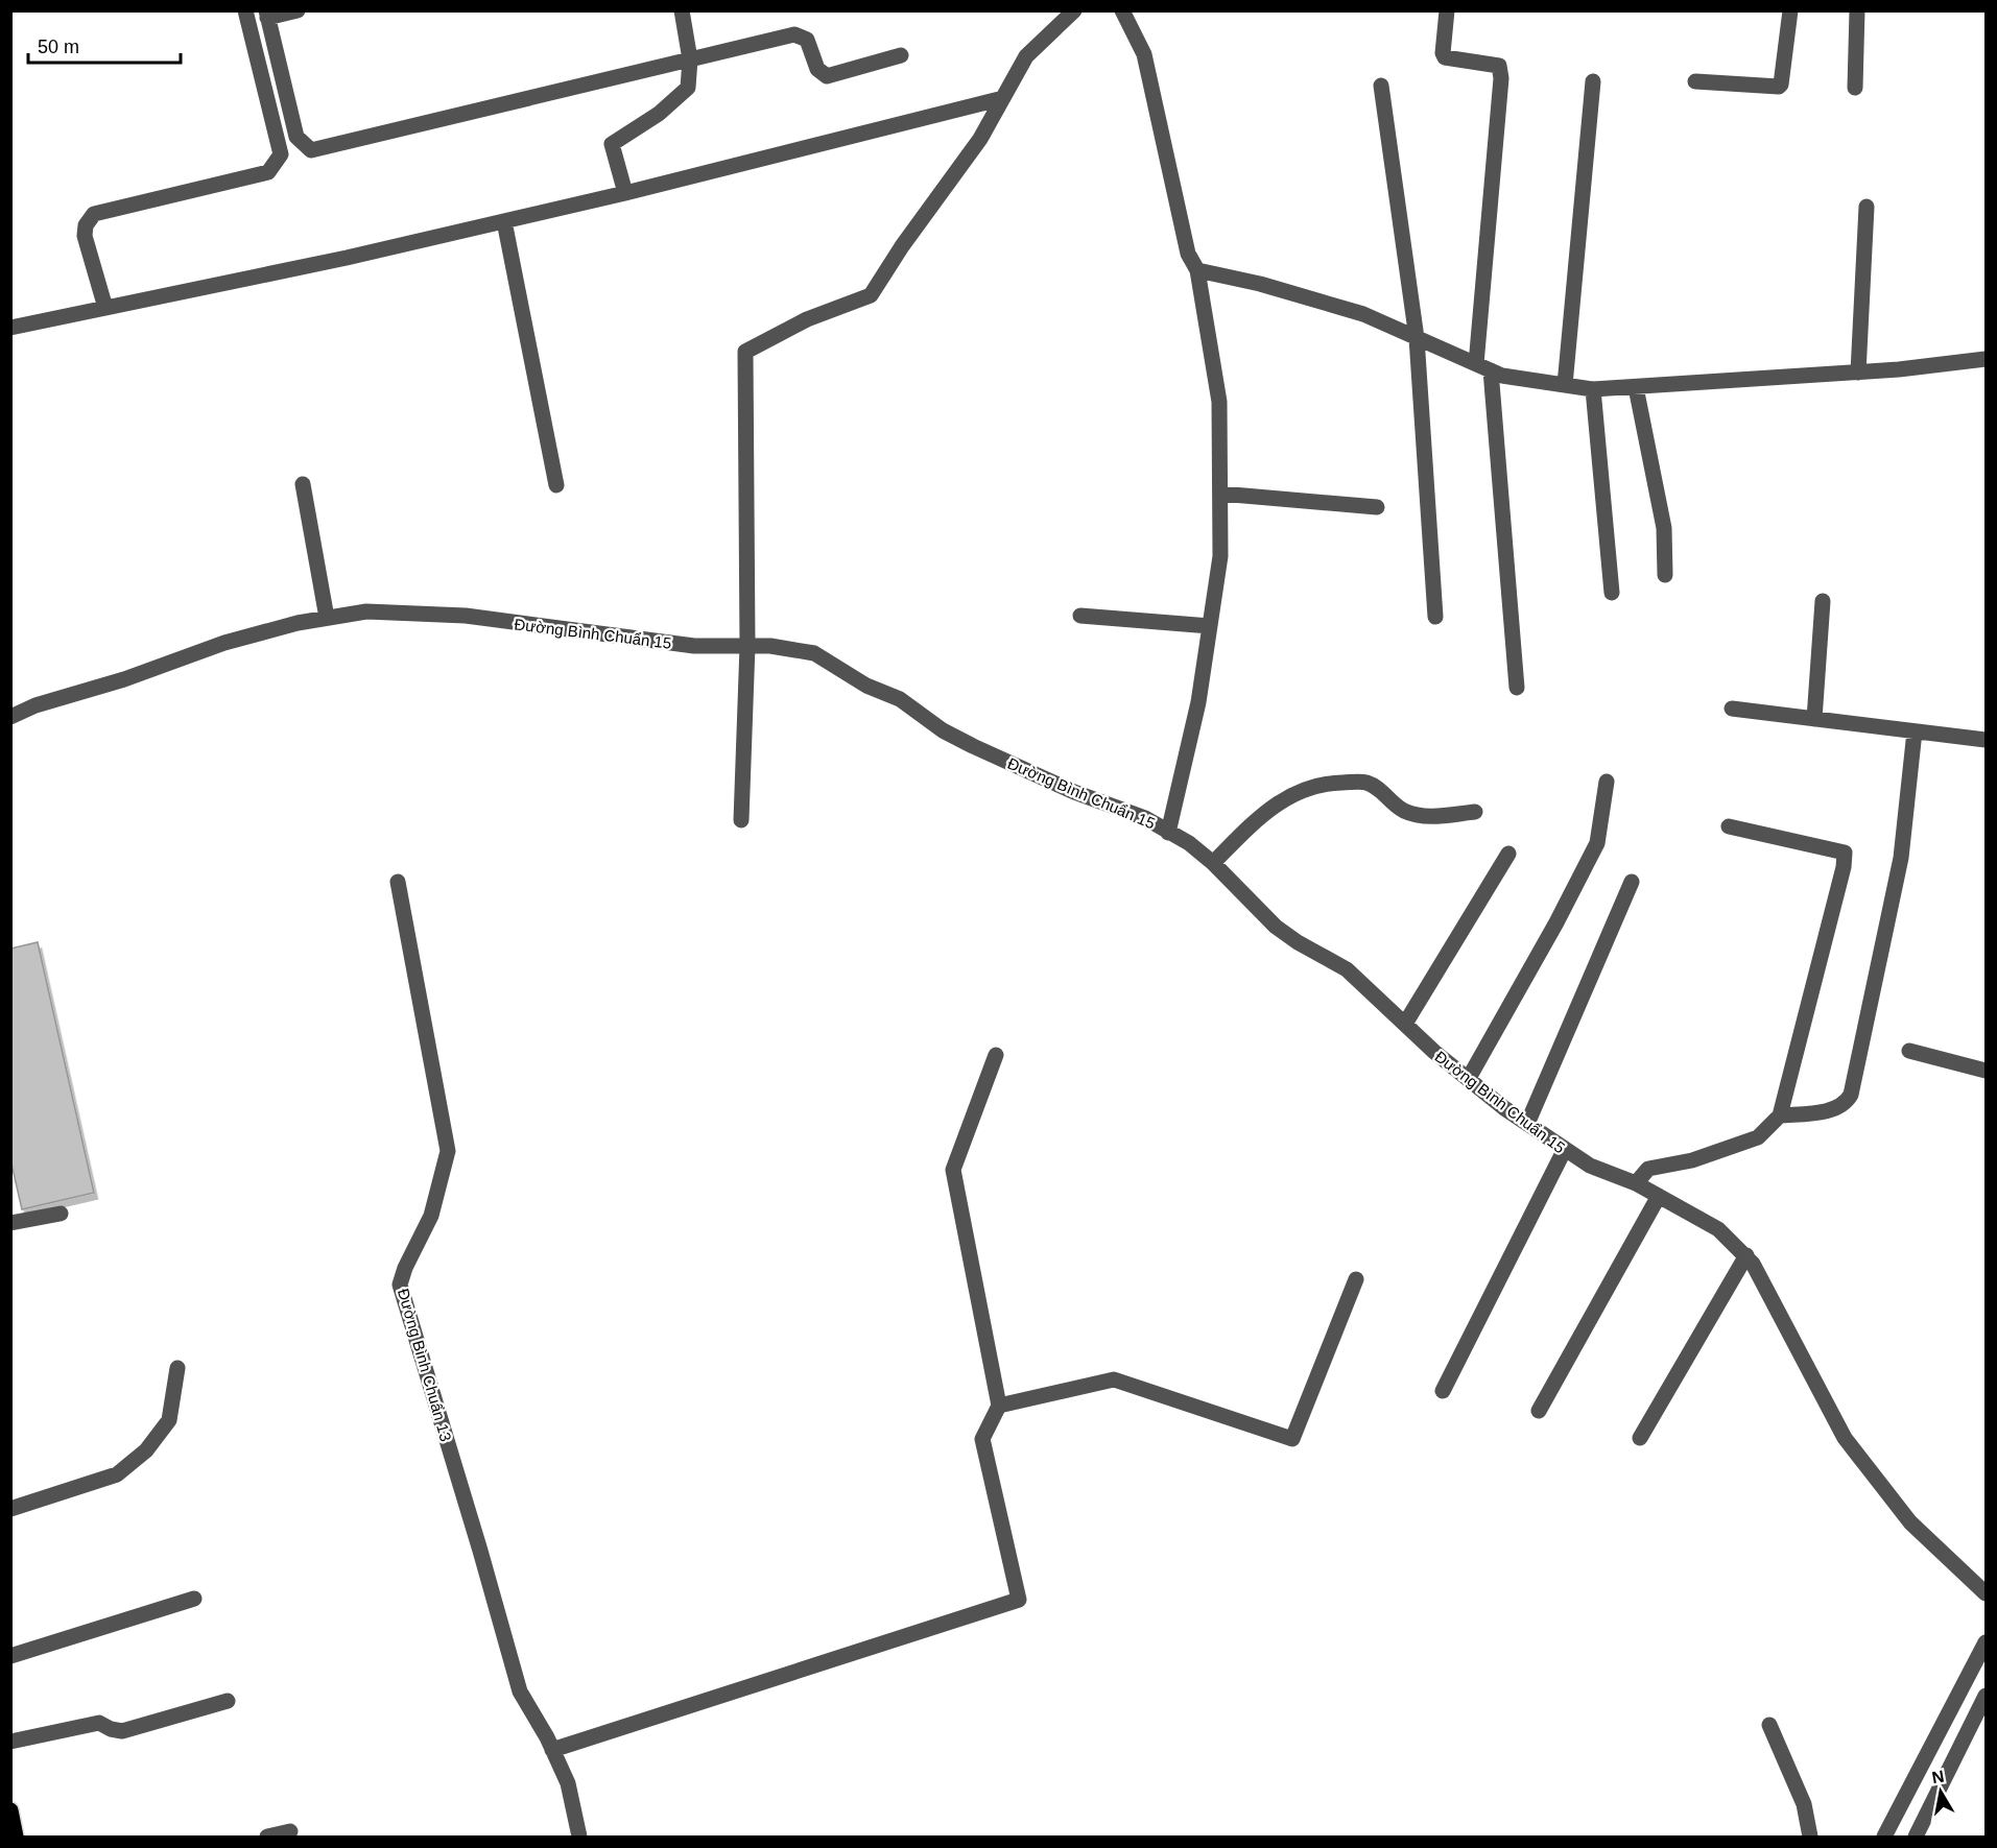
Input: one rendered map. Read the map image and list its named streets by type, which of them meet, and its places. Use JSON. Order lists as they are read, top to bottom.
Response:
{
  "streets": {
    "street": ["Đường Bình Chuẩn 15", "Đường Bình Chuẩn 13"]
  },
  "scale_bar": "50 m",
  "north": "top"
}
